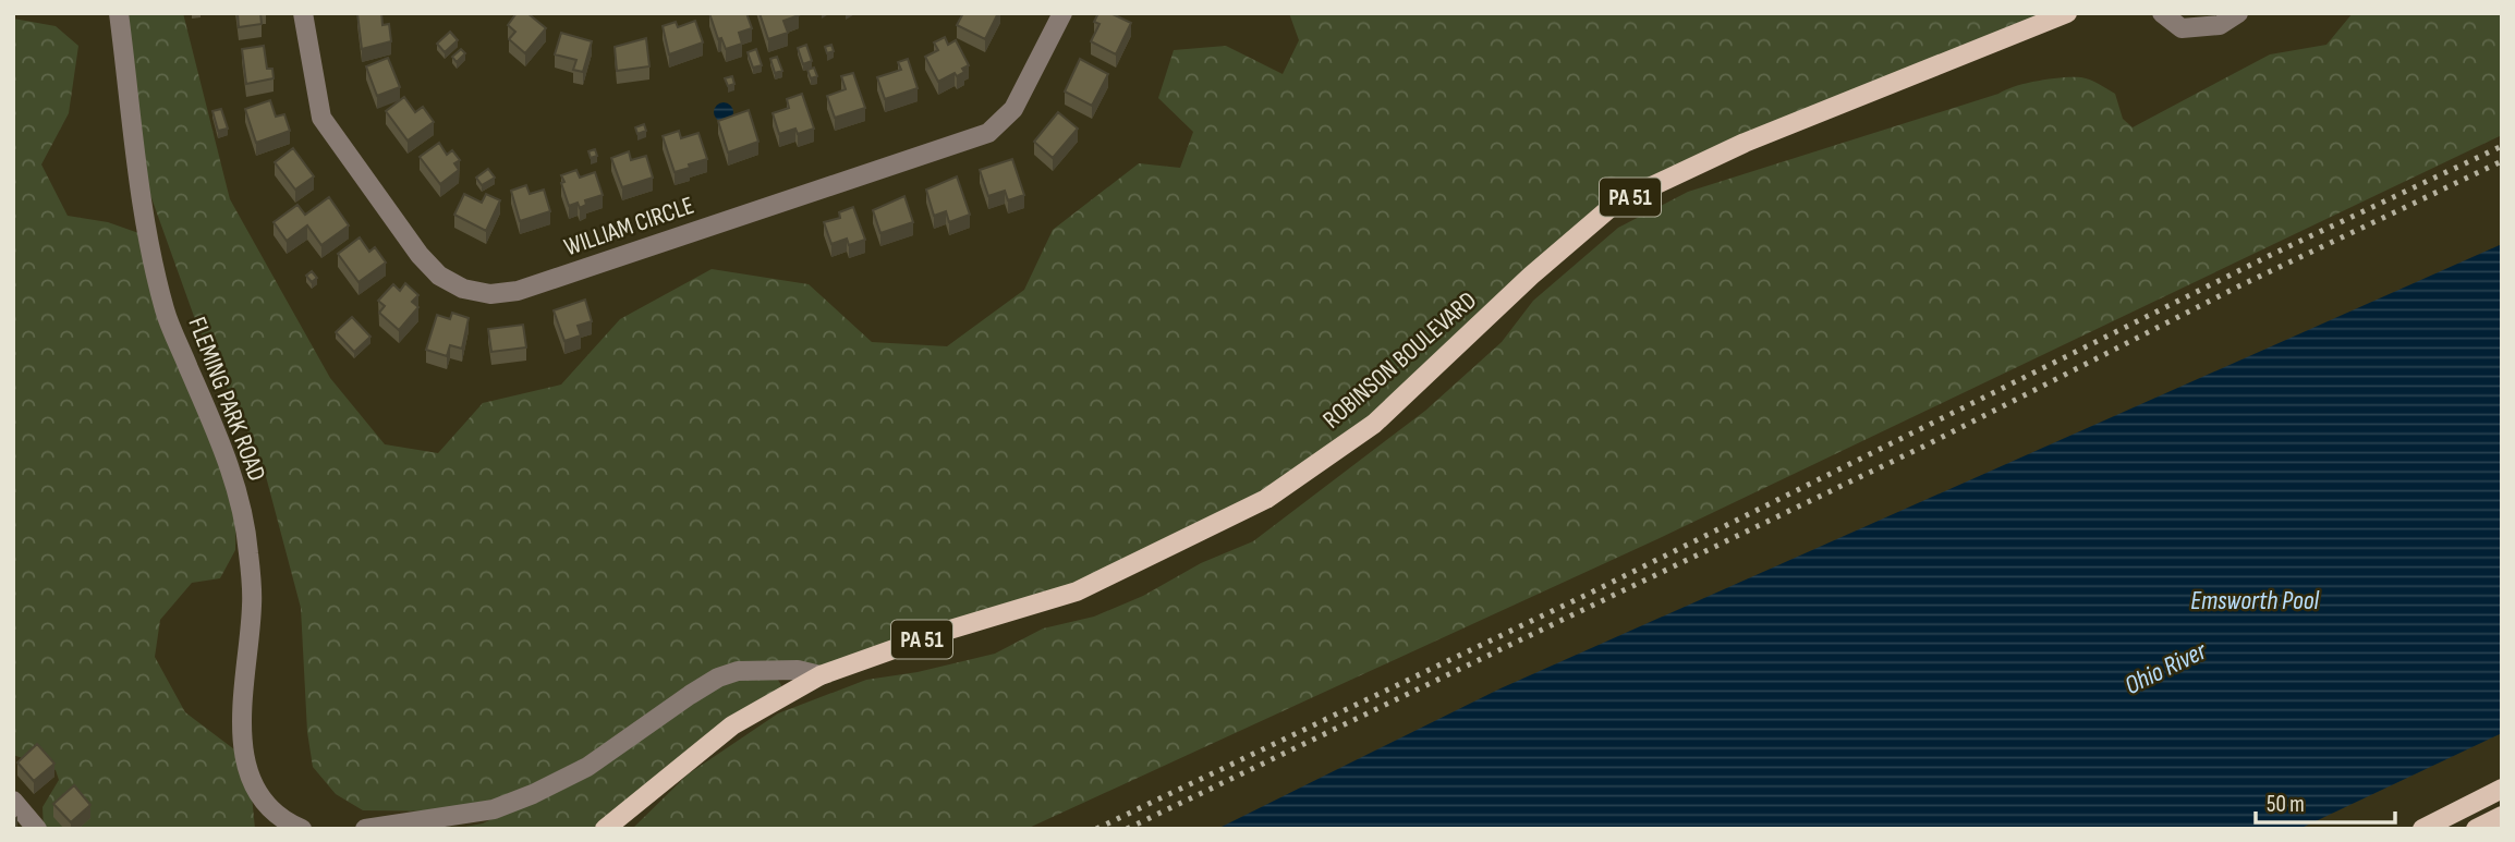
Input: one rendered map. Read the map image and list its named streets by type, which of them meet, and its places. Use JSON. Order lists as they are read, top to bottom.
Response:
{
  "streets": {
    "main road": ["PA 51", "ROBINSON BOULEVARD"],
    "street": ["WILLIAM CIRCLE", "FLEMING PARK ROAD"]
  },
  "water": ["Emsworth Pool", "Ohio River"],
  "scale_bar": "50 m"
}
